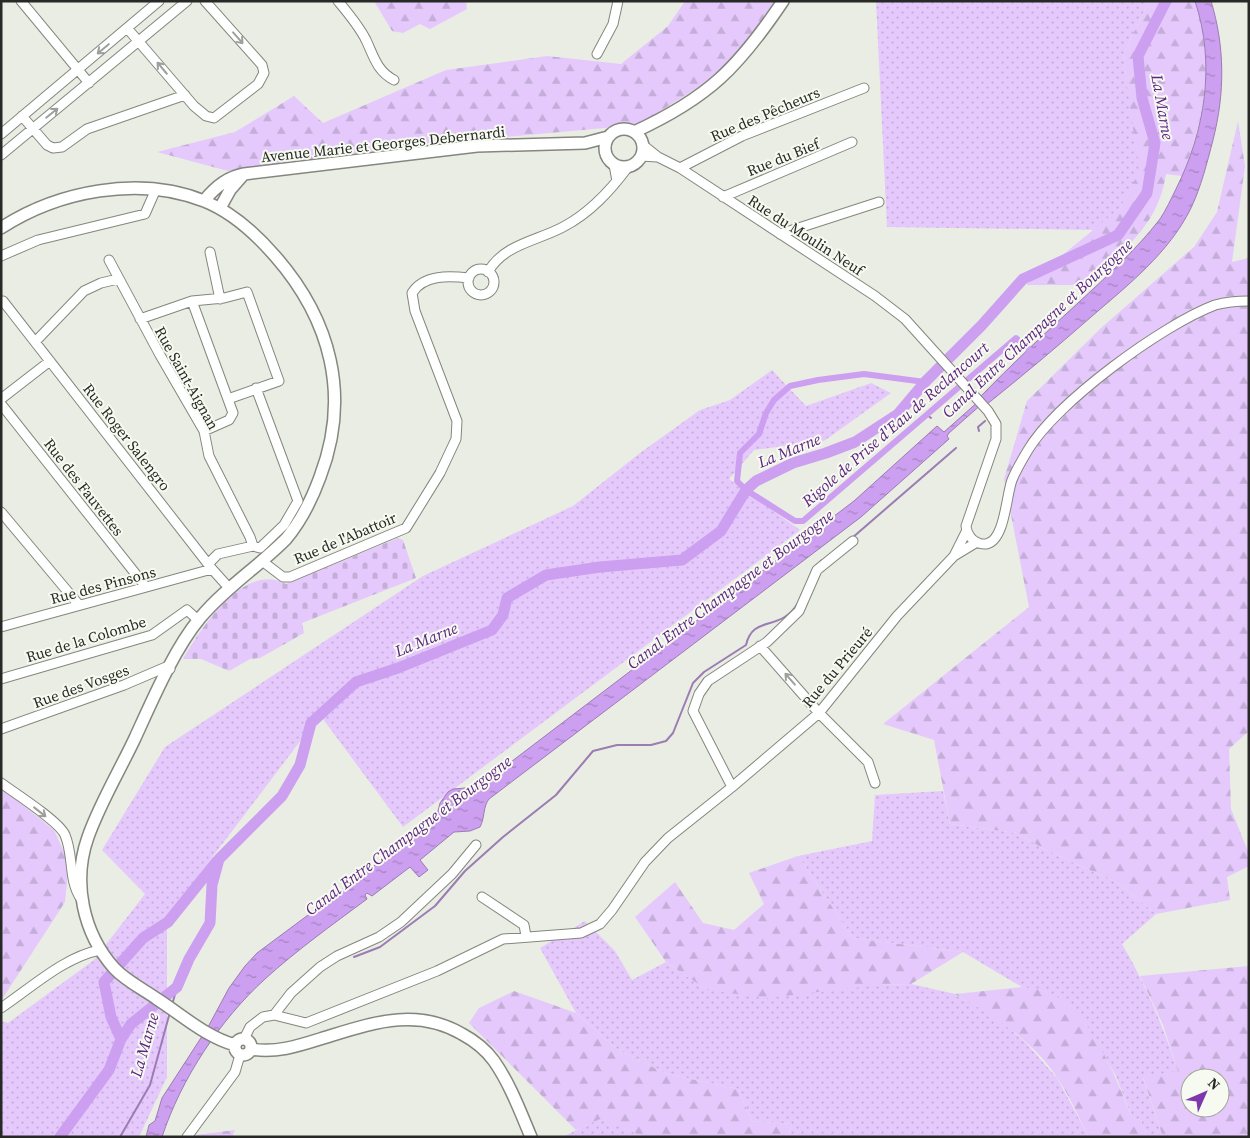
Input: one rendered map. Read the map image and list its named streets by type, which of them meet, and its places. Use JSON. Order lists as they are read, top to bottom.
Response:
{
  "streets": {
    "main road": ["Avenue Marie et Georges Debernardi"],
    "street": [
      "Rue des Pêcheurs",
      "Rue du Bief",
      "Rue du Moulin Neuf",
      "Rue Saint-Aignan",
      "Rue Roger Salengro",
      "Rue des Fauvettes",
      "Rue de l'Abattoir",
      "Rue des Pinsons",
      "Rue de la Colombe",
      "Rue du Prieuré",
      "Rue des Vosges"
    ]
  },
  "crossings": [
    ["Rue des Pêcheurs", "Rue du Moulin Neuf"],
    ["Avenue Marie et Georges Debernardi", "Rue du Moulin Neuf"],
    ["Rue du Bief", "Rue du Moulin Neuf"],
    ["Rue du Moulin Neuf", "Rue du Prieuré"],
    ["Rue Roger Salengro", "Rue des Pinsons"],
    ["Rue des Fauvettes", "Rue des Pinsons"]
  ],
  "water": ["La Marne", "Canal Entre Champagne et Bourgogne", "Rigole de Prise d'Eau de Reclancourt"],
  "north": "top right"
}
